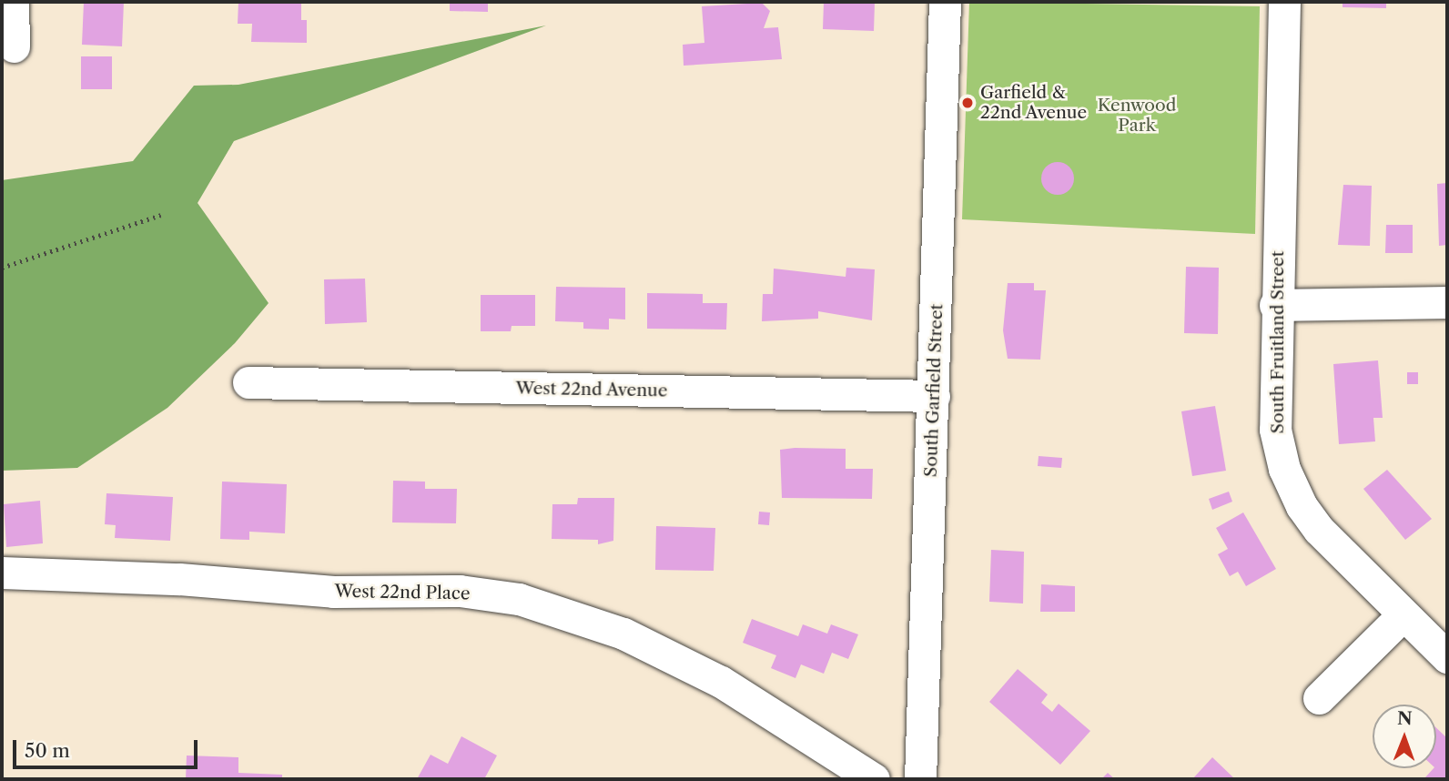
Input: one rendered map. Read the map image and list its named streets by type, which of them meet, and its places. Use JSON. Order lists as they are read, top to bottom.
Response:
{
  "streets": {
    "street": [
      "South Fruitland Street",
      "West 22nd Avenue",
      "South Garfield Street",
      "West 22nd Place"
    ]
  },
  "crossings": [
    ["West 22nd Avenue", "South Garfield Street"]
  ],
  "parks": ["Kenwood Park"],
  "places": ["Garfield & 22nd Avenue"],
  "scale_bar": "50 m",
  "north": "top"
}
